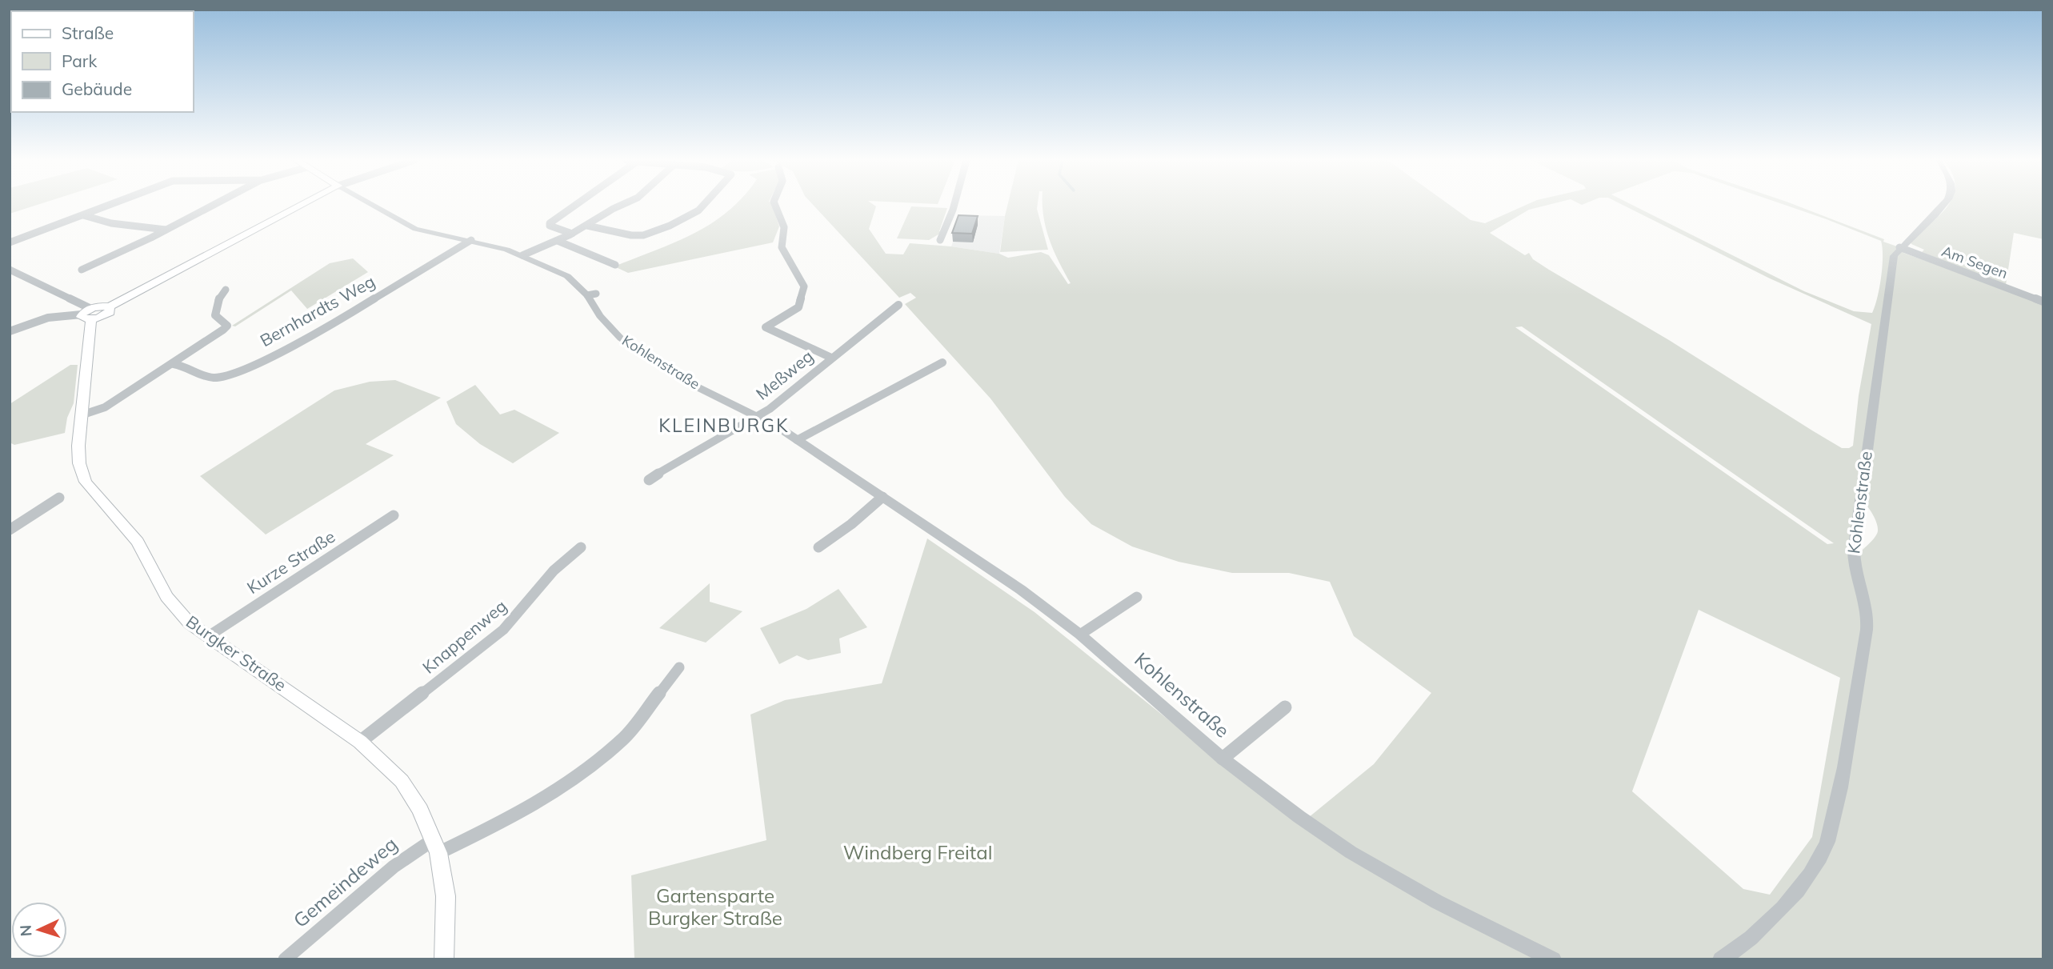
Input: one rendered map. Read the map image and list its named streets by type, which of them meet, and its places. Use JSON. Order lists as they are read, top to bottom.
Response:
{
  "streets": {
    "main road": ["Burgker Straße"],
    "street": [
      "Am Segen",
      "Bernhardts Weg",
      "Kohlenstraße",
      "Meßweg",
      "Kurze Straße",
      "Knappenweg",
      "Gemeindeweg"
    ]
  },
  "crossings": [
    ["Am Segen", "Kohlenstraße"],
    ["Bernhardts Weg", "Kohlenstraße"],
    ["Kohlenstraße", "Meßweg"],
    ["Kurze Straße", "Burgker Straße"],
    ["Knappenweg", "Burgker Straße"],
    ["Burgker Straße", "Gemeindeweg"]
  ],
  "districts": ["KLEINBURGK"],
  "parks": ["Windberg Freital", "Gartensparte Burgker Straße"],
  "legend": ["Straße", "Park", "Gebäude"],
  "north": "left"
}
